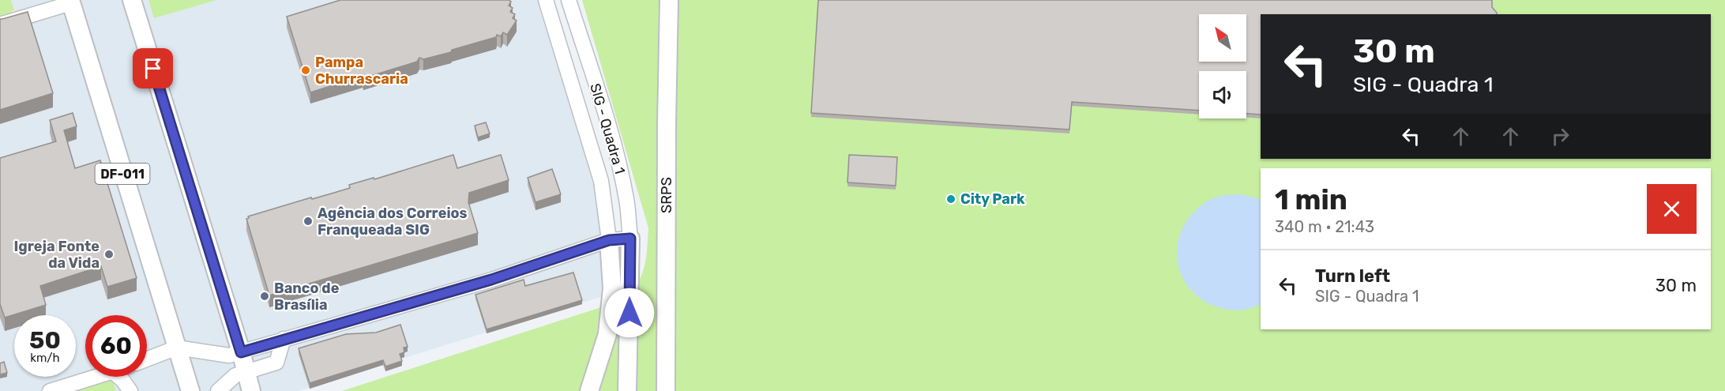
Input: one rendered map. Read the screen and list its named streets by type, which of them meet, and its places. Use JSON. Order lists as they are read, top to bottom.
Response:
{
  "streets": {
    "main road": ["DF-011", "SRPS"],
    "street": ["SIG - Quadra 1"]
  },
  "places": [
    "Pampa Churrascaria",
    "City Park",
    "Agência dos Correios Franqueada SIG",
    "Igreja Fonte da Vida",
    "Banco de Brasília"
  ],
  "north": "top left",
  "page": {
    "turn": ["30 m", "SIG - Quadra 1"],
    "heading": ["1 min", "340 m · 21:43"],
    "list": [
      {
        "name": "Turn left",
        "note": "SIG - Quadra 1",
        "value": "30 m"
      }
    ],
    "speed": "50 km/h",
    "limit": "60"
  }
}
